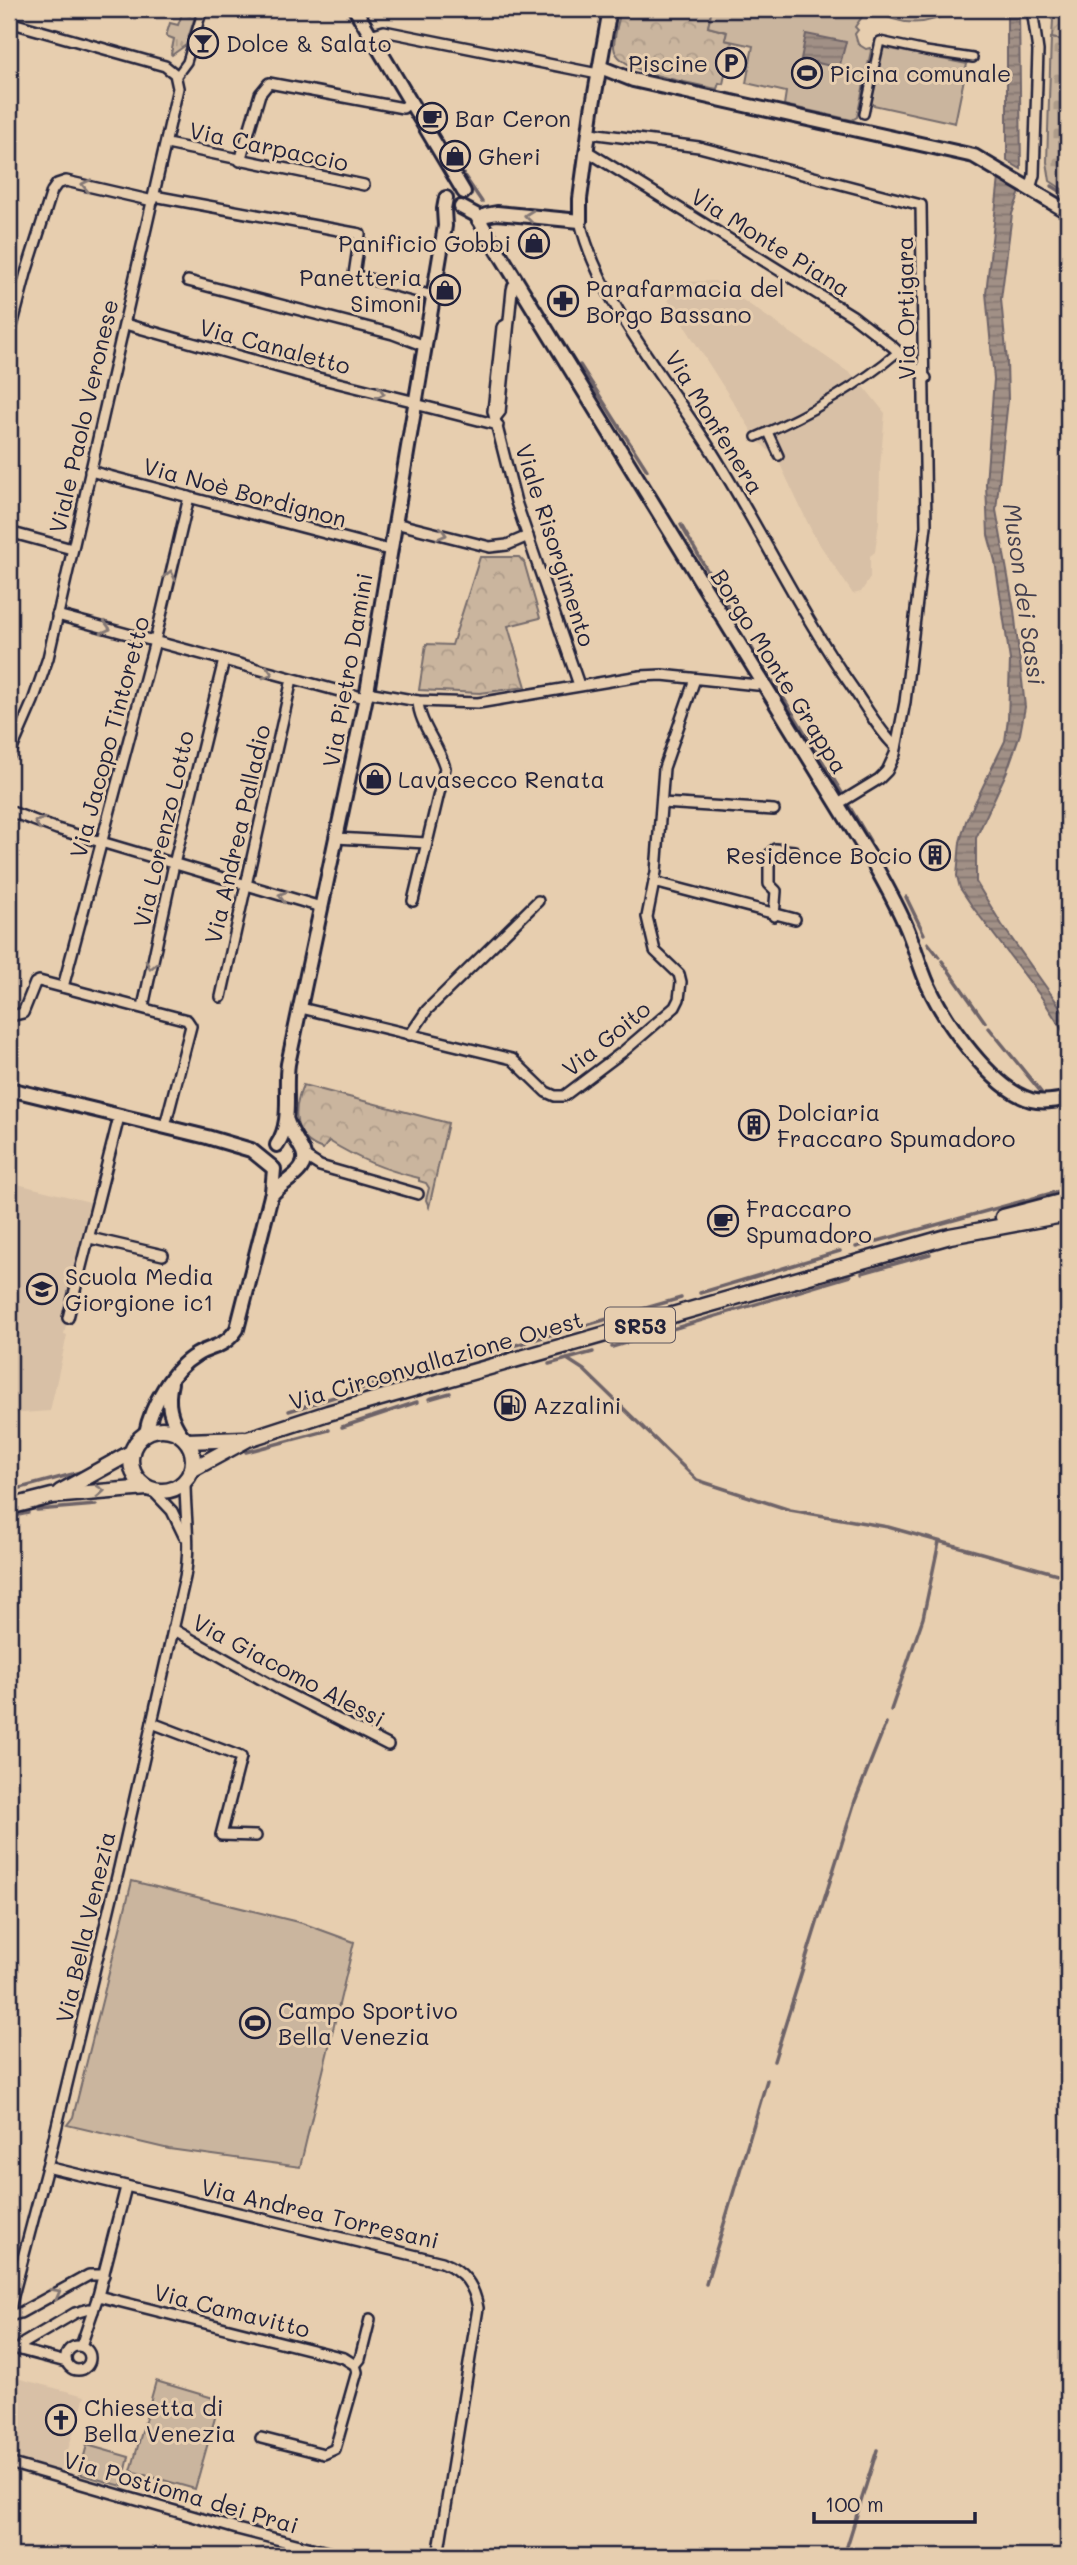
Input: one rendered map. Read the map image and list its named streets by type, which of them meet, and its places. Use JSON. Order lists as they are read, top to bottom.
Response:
{
  "streets": {
    "main road": ["SR53", "Via Circonvallazione Ovest"],
    "street": [
      "Via Carpaccio",
      "Via Monte Piana",
      "Via Ortigara",
      "Via Canaletto",
      "Viale Paolo Veronese",
      "Via Monfenera",
      "Via Noè Bordignon",
      "Viale Risorgimento",
      "Via Pietro Damini",
      "Borgo Monte Grappa",
      "Via Jacopo Tintoretto",
      "Via Lorenzo Lotto",
      "Via Andrea Palladio",
      "Via Goito",
      "Via Giacomo Alessi",
      "Via Bella Venezia",
      "Via Andrea Torresani",
      "Via Camavitto",
      "Via Postioma dei Prai"
    ]
  },
  "crossings": [
    ["Via Carpaccio", "Viale Paolo Veronese"],
    ["Via Monte Piana", "Via Ortigara"],
    ["Via Monte Piana", "Via Monfenera"],
    ["Via Ortigara", "Via Monfenera"],
    ["Via Canaletto", "Viale Paolo Veronese"],
    ["Via Canaletto", "Viale Risorgimento"],
    ["Via Canaletto", "Via Pietro Damini"],
    ["Viale Paolo Veronese", "Via Noè Bordignon"],
    ["Via Noè Bordignon", "Via Pietro Damini"],
    ["Via Noè Bordignon", "Via Jacopo Tintoretto"],
    ["Viale Risorgimento", "Borgo Monte Grappa"],
    ["Via Pietro Damini", "Borgo Monte Grappa"],
    ["Via Pietro Damini", "Via Goito"],
    ["Via Circonvallazione Ovest", "Via Bella Venezia"],
    ["Via Giacomo Alessi", "Via Bella Venezia"],
    ["Via Bella Venezia", "Via Andrea Torresani"]
  ],
  "one_way": ["Via Lorenzo Lotto"],
  "water": ["Muson dei Sassi"],
  "places": {
    "bar": ["Dolce & Salato"],
    "parking": ["Piscine"],
    "sports": ["Picina comunale", "Campo Sportivo Bella Venezia"],
    "cafe": ["Bar Ceron", "Fraccaro Spumadoro"],
    "shop": [
      "Gheri",
      "Panificio Gobbi",
      "Panetteria Simoni",
      "Lavasecco Renata"
    ],
    "pharmacy": ["Parafarmacia del Borgo Bassano"],
    "building": ["Residence Bocio", "Dolciaria Fraccaro Spumadoro"],
    "school or university": ["Scuola Media Giorgione ic1"],
    "fuel station": ["Azzalini"],
    "church": ["Chiesetta di Bella Venezia"]
  },
  "scale_bar": "100 m"
}
